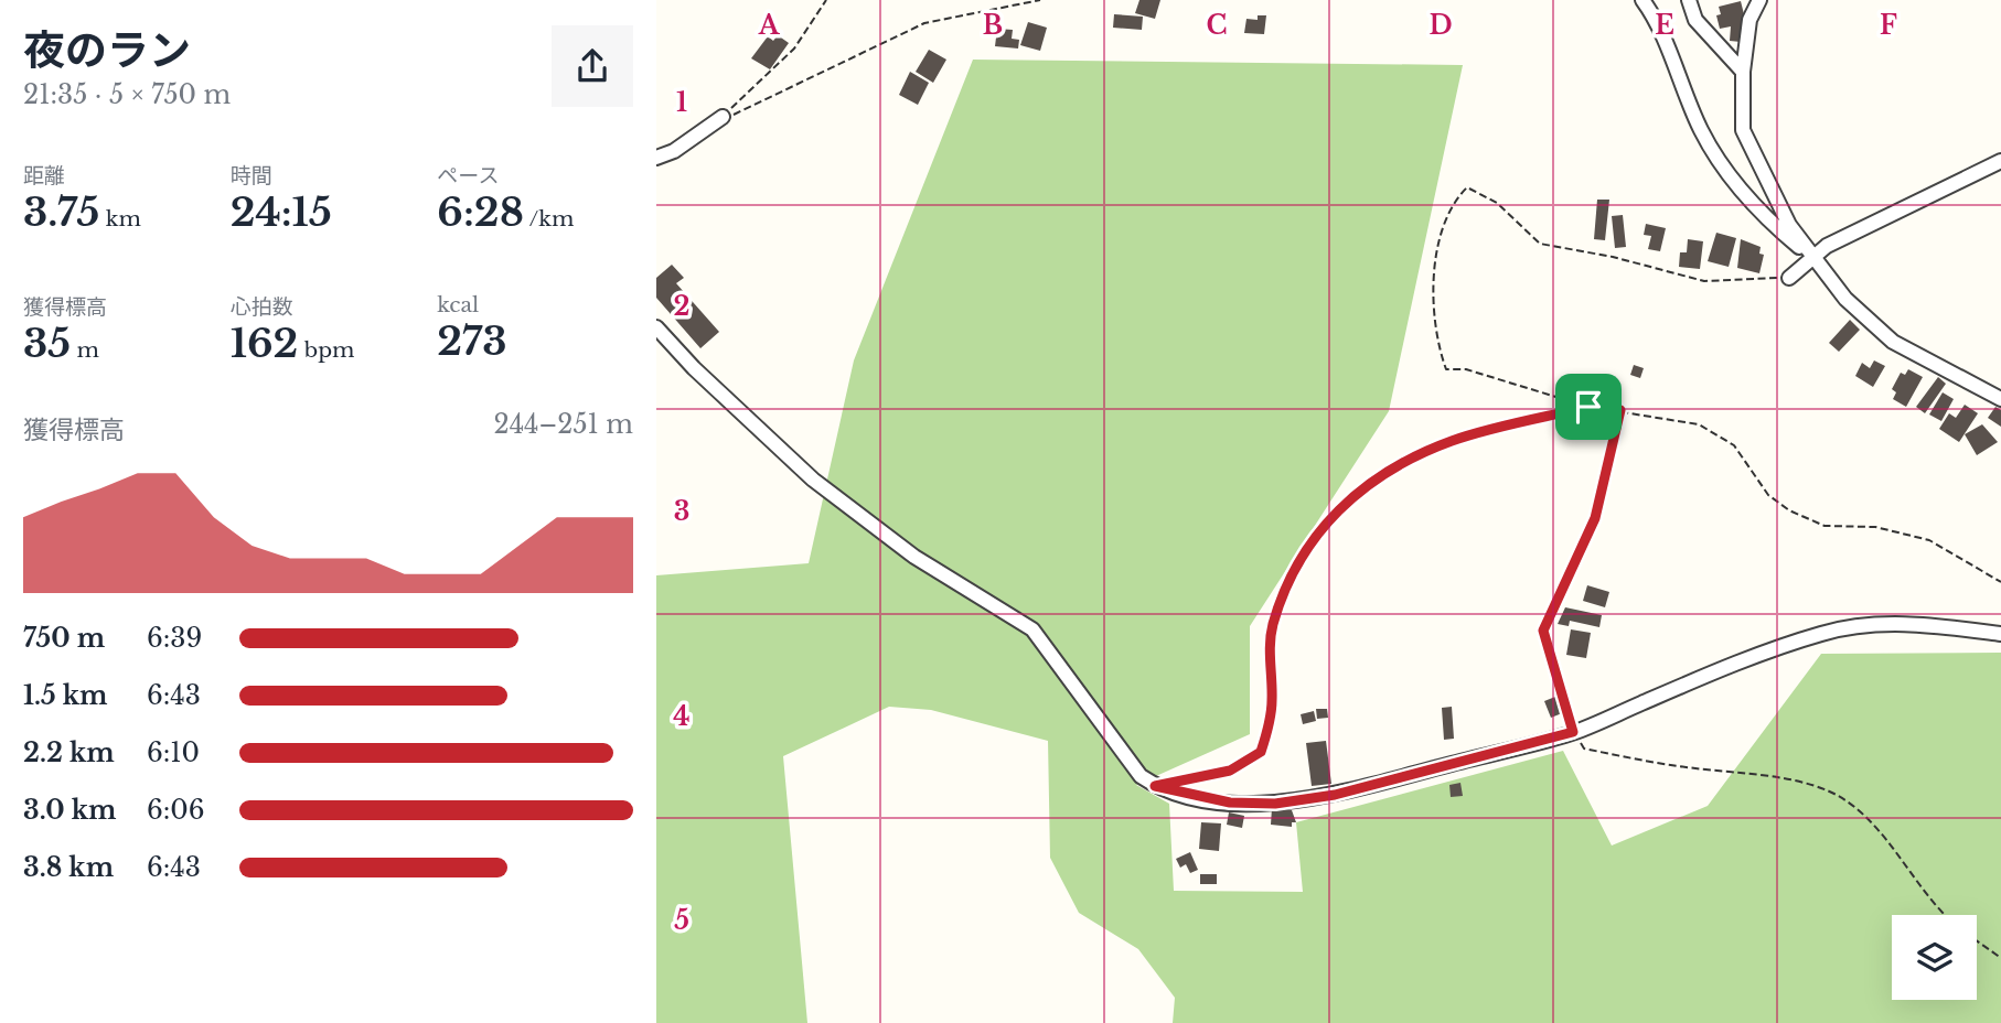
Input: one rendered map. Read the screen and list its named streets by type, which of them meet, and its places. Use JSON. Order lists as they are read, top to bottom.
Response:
{
  "page": {
    "heading": ["夜のラン", "21:35 · 5 × 750 m"],
    "stats": [
      ["距離", "3.75 km"],
      ["時間", "24:15"],
      ["ペース", "6:28 /km"],
      ["獲得標高", "35 m"],
      ["心拍数", "162 bpm"],
      ["kcal", "273"]
    ],
    "chart": ["獲得標高", "244–251 m"],
    "list": [
      {
        "name": "750 m",
        "note": "6:39"
      },
      {
        "name": "1.5 km",
        "note": "6:43"
      },
      {
        "name": "2.2 km",
        "note": "6:10"
      },
      {
        "name": "3.0 km",
        "note": "6:06"
      },
      {
        "name": "3.8 km",
        "note": "6:43"
      }
    ]
  },
  "grid": {
    "columns": [
      "A",
      "B",
      "C",
      "D",
      "E",
      "F"
    ],
    "rows": [
      "1",
      "2",
      "3",
      "4",
      "5"
    ]
  }
}
